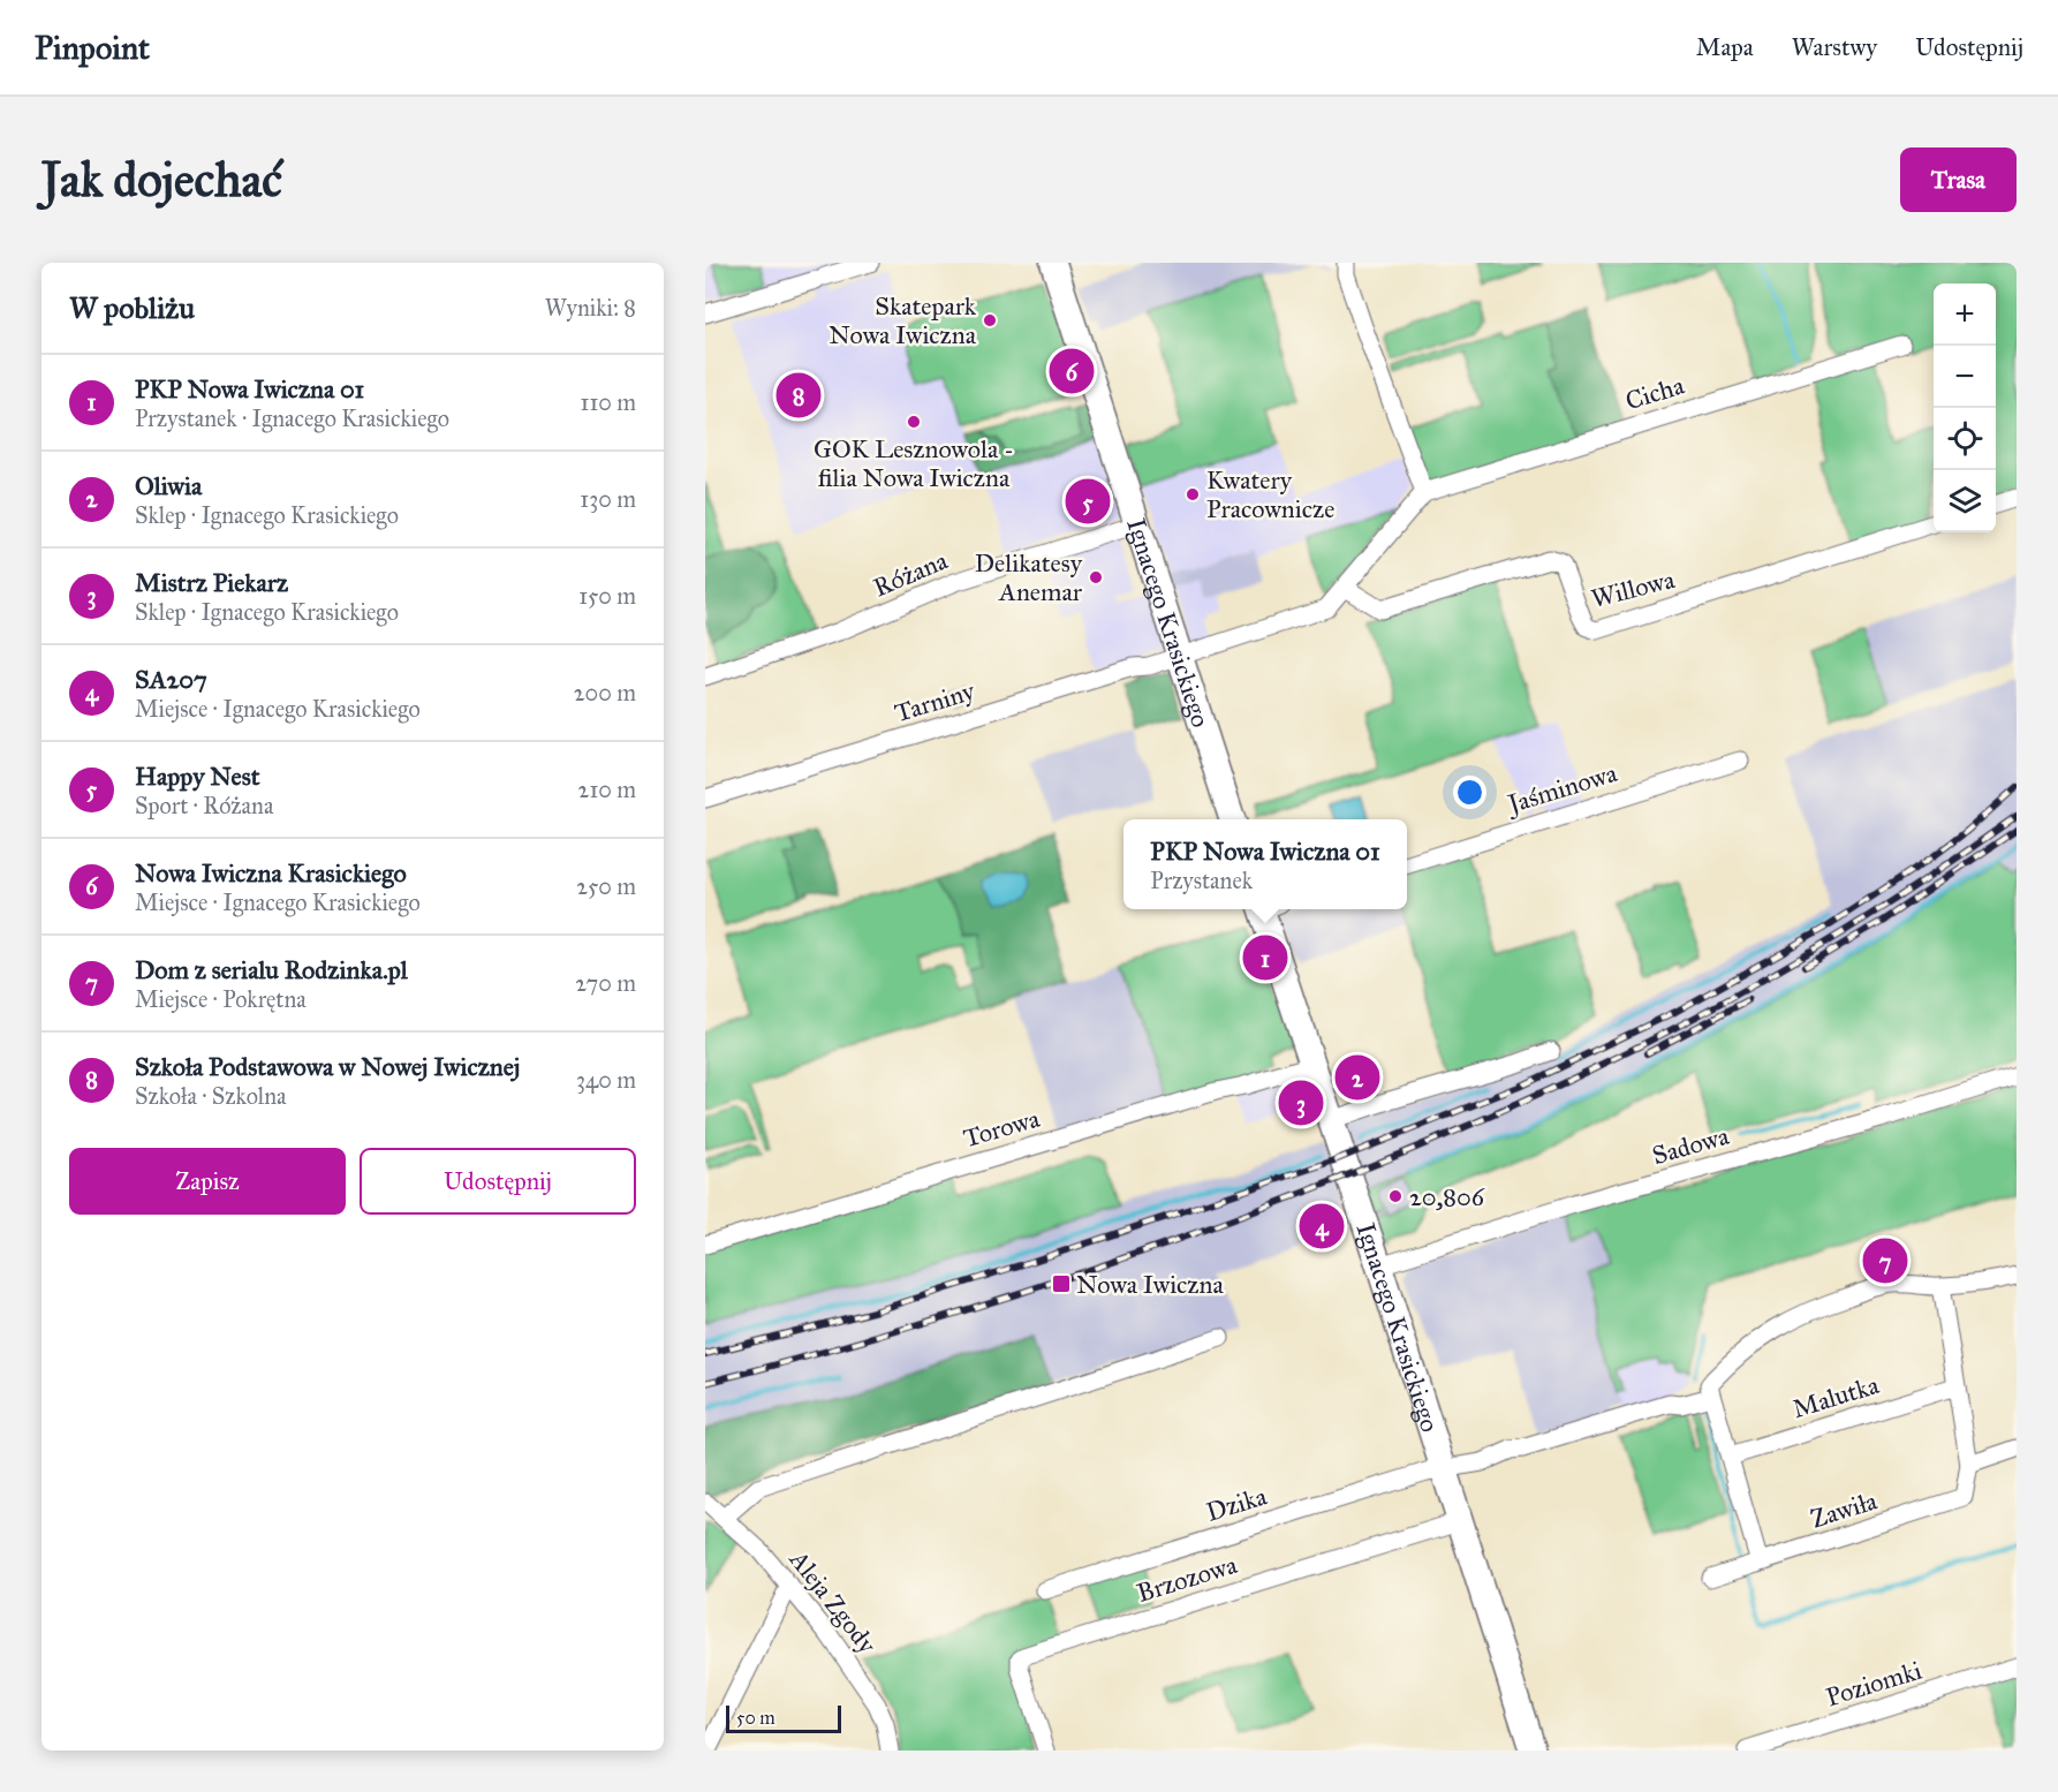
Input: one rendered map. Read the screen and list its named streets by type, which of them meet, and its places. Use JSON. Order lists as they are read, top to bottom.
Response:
{
  "streets": {
    "street": [
      "Cicha",
      "Różana",
      "Willowa",
      "Ignacego Krasickiego",
      "Tarniny",
      "Jaśminowa",
      "Torowa",
      "Sadowa",
      "Malutka",
      "Dzika",
      "Zawiła",
      "Brzozowa",
      "Aleja Zgody",
      "Poziomki"
    ]
  },
  "crossings": [
    ["Różana", "Ignacego Krasickiego"],
    ["Ignacego Krasickiego", "Tarniny"],
    ["Ignacego Krasickiego", "Torowa"],
    ["Ignacego Krasickiego", "Sadowa"],
    ["Ignacego Krasickiego", "Dzika"],
    ["Ignacego Krasickiego", "Brzozowa"]
  ],
  "places": {
    "other": [
      "Skatepark Nowa Iwiczna",
      "GOK Lesznowola - filia Nowa Iwiczna",
      "Kwatery Pracownicze",
      "Delikatesy Anemar",
      "20,806"
    ],
    "transit": ["Nowa Iwiczna"]
  },
  "scale_bar": "50 m",
  "page": {
    "header": "Pinpoint",
    "nav": ["Mapa", "Warstwy", "Udostępnij"],
    "buttons": [
      "Trasa",
      ["Zapisz", "Udostępnij"]
    ],
    "title": "Jak dojechać",
    "heading": ["W pobliżu", "Wyniki: 8"],
    "map_buttons": ["+", "−"],
    "pins": [
      "6",
      "8",
      "5",
      "1",
      "2",
      "3",
      "4",
      "7"
    ],
    "list": [
      {
        "mark": "1",
        "name": "PKP Nowa Iwiczna 01",
        "note": "Przystanek · Ignacego Krasickiego",
        "value": "110 m"
      },
      {
        "mark": "2",
        "name": "Oliwia",
        "note": "Sklep · Ignacego Krasickiego",
        "value": "130 m"
      },
      {
        "mark": "3",
        "name": "Mistrz Piekarz",
        "note": "Sklep · Ignacego Krasickiego",
        "value": "150 m"
      },
      {
        "mark": "4",
        "name": "SA207",
        "note": "Miejsce · Ignacego Krasickiego",
        "value": "200 m"
      },
      {
        "mark": "5",
        "name": "Happy Nest",
        "note": "Sport · Różana",
        "value": "210 m"
      },
      {
        "mark": "6",
        "name": "Nowa Iwiczna Krasickiego",
        "note": "Miejsce · Ignacego Krasickiego",
        "value": "250 m"
      },
      {
        "mark": "7",
        "name": "Dom z serialu Rodzinka.pl",
        "note": "Miejsce · Pokrętna",
        "value": "270 m"
      },
      {
        "mark": "8",
        "name": "Szkoła Podstawowa w Nowej Iwicznej",
        "note": "Szkoła · Szkolna",
        "value": "340 m"
      }
    ],
    "popup": ["PKP Nowa Iwiczna 01", "Przystanek"],
    "scale": "50 m"
  }
}
